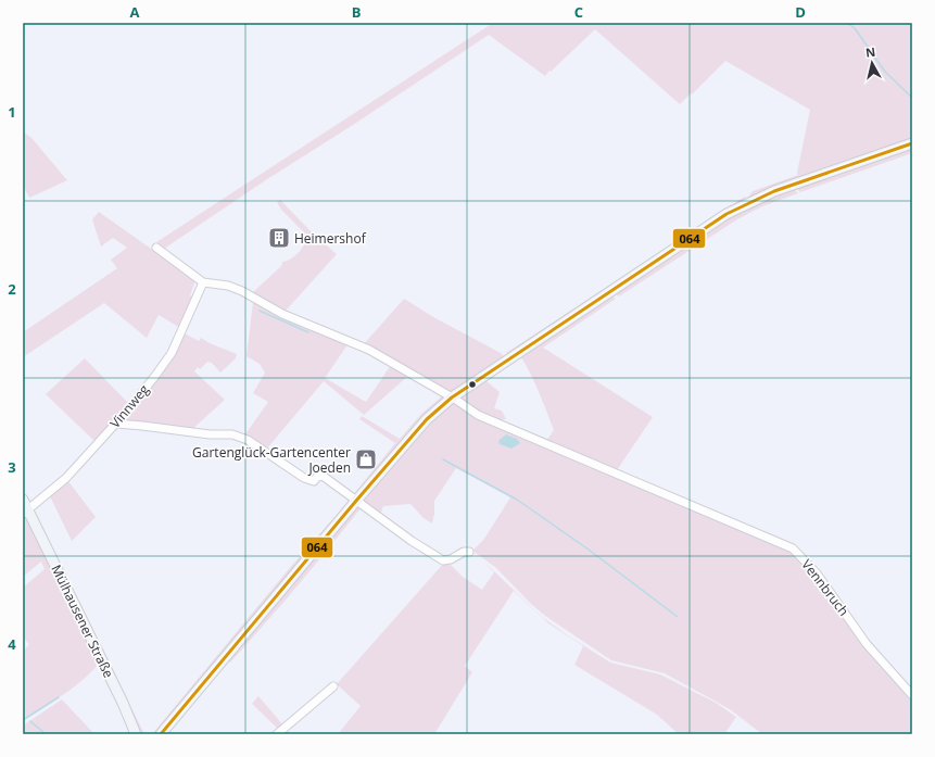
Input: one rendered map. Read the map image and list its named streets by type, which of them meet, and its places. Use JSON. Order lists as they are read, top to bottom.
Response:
{
  "streets": {
    "main road": ["Mülhausener Straße"],
    "street": ["Vinnweg", "Vennbruch"]
  },
  "crossings": [
    ["Vinnweg", "Mülhausener Straße"]
  ],
  "places": {
    "building": ["Heimershof"],
    "shop": ["Gartenglück-Gartencenter Joeden"]
  },
  "lines": ["transit line 064"],
  "north": "top",
  "grid": {
    "columns": [
      "A",
      "B",
      "C",
      "D"
    ],
    "rows": [
      "1",
      "2",
      "3",
      "4"
    ]
  }
}
